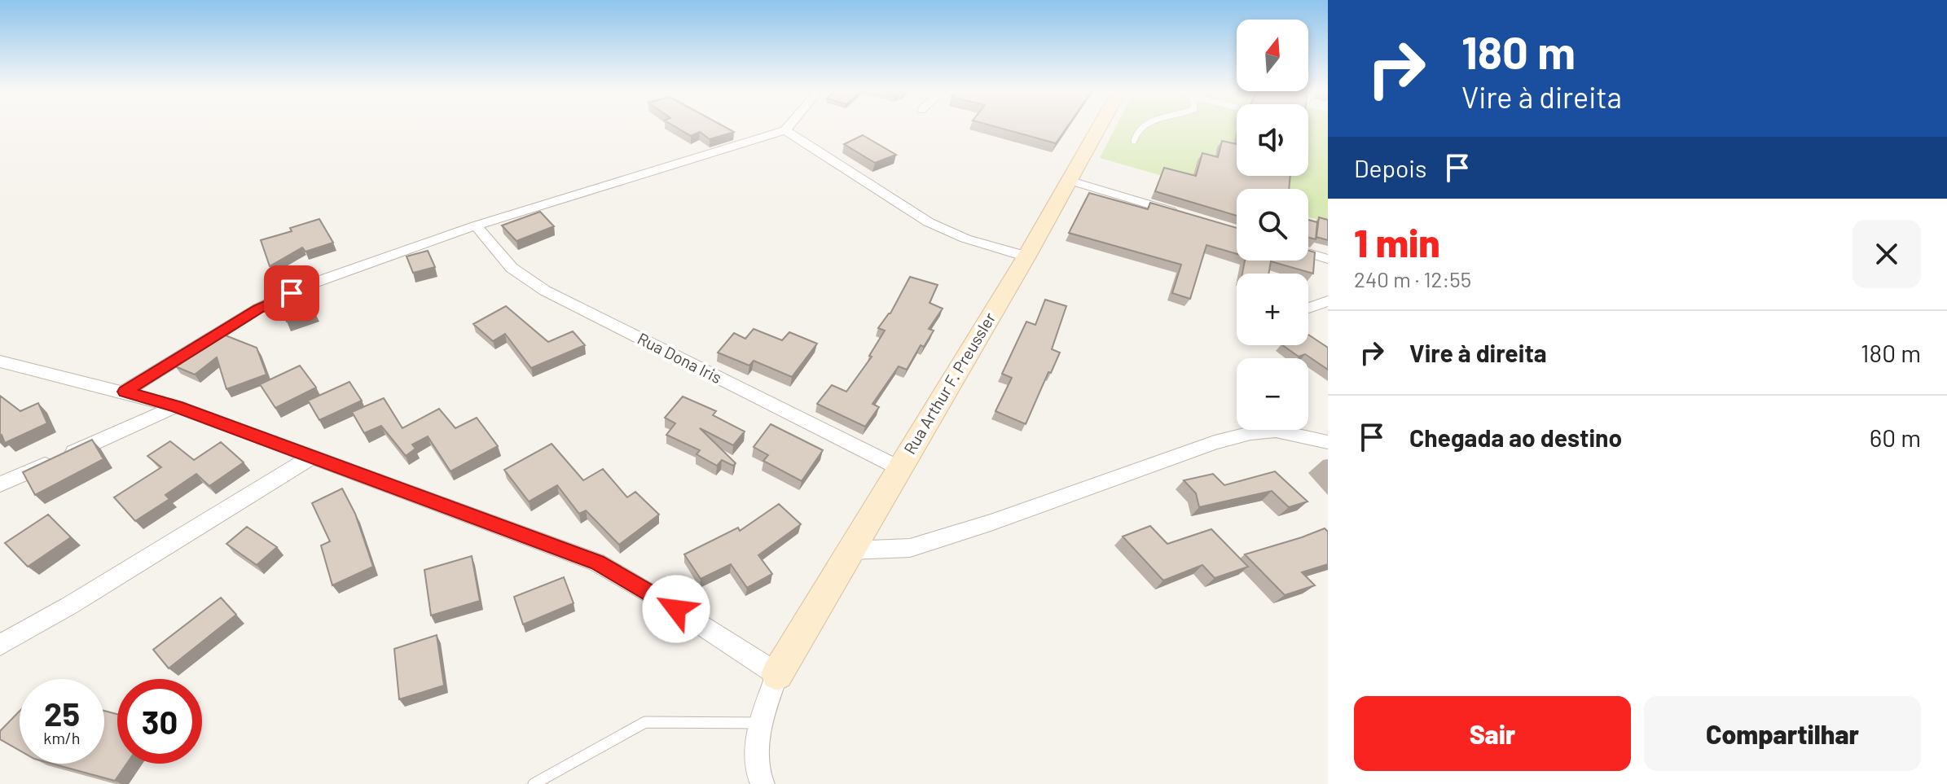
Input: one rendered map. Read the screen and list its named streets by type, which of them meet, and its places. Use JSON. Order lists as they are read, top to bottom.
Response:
{
  "streets": {
    "street": ["Rua Dona Iris", "Rua Arthur F. Preussler"]
  },
  "crossings": [
    ["Rua Dona Iris", "Rua Arthur F. Preussler"]
  ],
  "north": "top",
  "page": {
    "turn": ["180 m", "Vire à direita"],
    "map_buttons": ["+", "−"],
    "then": "Depois",
    "heading": ["1 min", "240 m · 12:55"],
    "list": [
      {
        "name": "Vire à direita",
        "value": "180 m"
      },
      {
        "name": "Chegada ao destino",
        "value": "60 m"
      }
    ],
    "speed": "25 km/h",
    "limit": "30",
    "buttons": ["Sair", "Compartilhar"]
  }
}
